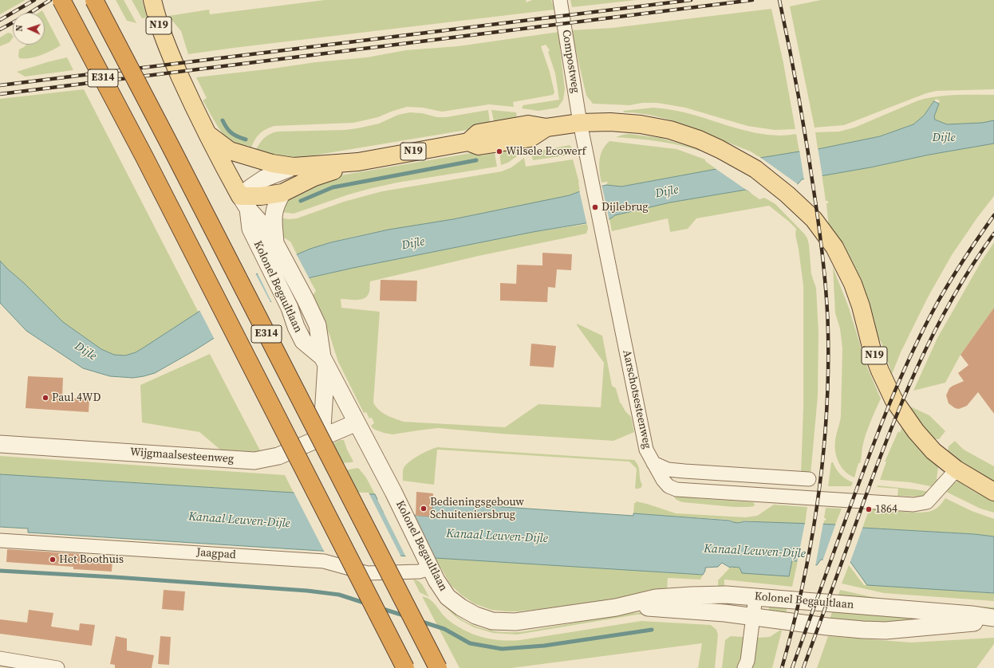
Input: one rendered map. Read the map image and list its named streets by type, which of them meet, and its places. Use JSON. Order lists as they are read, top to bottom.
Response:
{
  "streets": {
    "highway": ["E314"],
    "main road": ["N19"],
    "street": [
      "Compostweg",
      "Kolonel Begaultlaan",
      "Aarschotsesteenweg",
      "Wijgmaalsesteenweg",
      "Jaagpad"
    ]
  },
  "crossings": [
    ["N19", "Compostweg"],
    ["N19", "Kolonel Begaultlaan"],
    ["N19", "Aarschotsesteenweg"],
    ["Compostweg", "Aarschotsesteenweg"],
    ["Kolonel Begaultlaan", "Wijgmaalsesteenweg"],
    ["Kolonel Begaultlaan", "Jaagpad"]
  ],
  "water": ["Dijle", "Kanaal Leuven-Dijle"],
  "places": [
    "Wilsele Ecowerf",
    "Dijlebrug",
    "Paul 4WD",
    "Bedieningsgebouw Schuiteniersbrug",
    "1864",
    "Het Boothuis"
  ],
  "north": "left"
}
